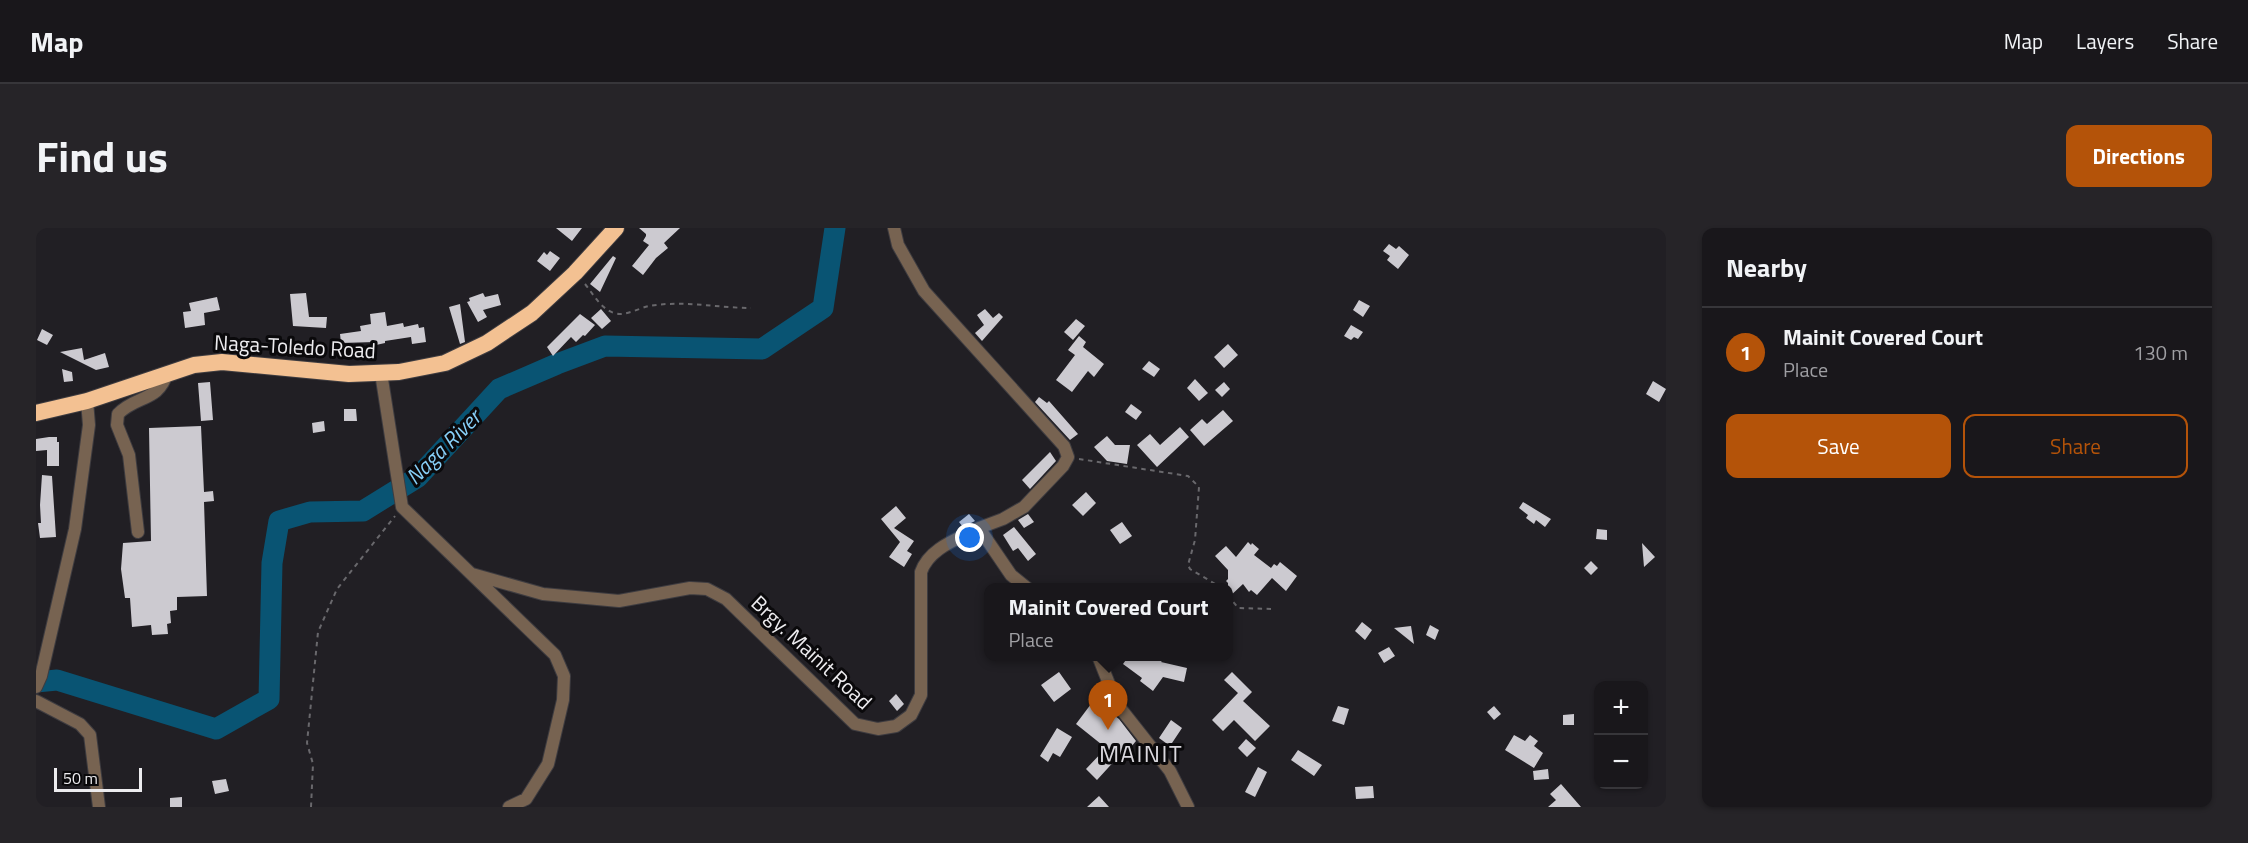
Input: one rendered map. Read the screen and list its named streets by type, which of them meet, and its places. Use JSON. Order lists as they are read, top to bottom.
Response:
{
  "streets": {
    "highway": ["Naga-Toledo Road"],
    "street": ["Brgy. Mainit Road"]
  },
  "districts": ["MAINIT"],
  "water": ["Naga River"],
  "scale_bar": "50 m",
  "page": {
    "header": "Map",
    "nav": ["Map", "Layers", "Share"],
    "title": "Find us",
    "buttons": [
      "Directions",
      ["Save", "Share"]
    ],
    "heading": "Nearby",
    "list": [
      {
        "mark": "1",
        "name": "Mainit Covered Court",
        "note": "Place",
        "value": "130 m"
      }
    ],
    "popup": ["Mainit Covered Court", "Place"],
    "pins": "1",
    "map_buttons": ["+", "−"],
    "scale": "50 m"
  }
}
